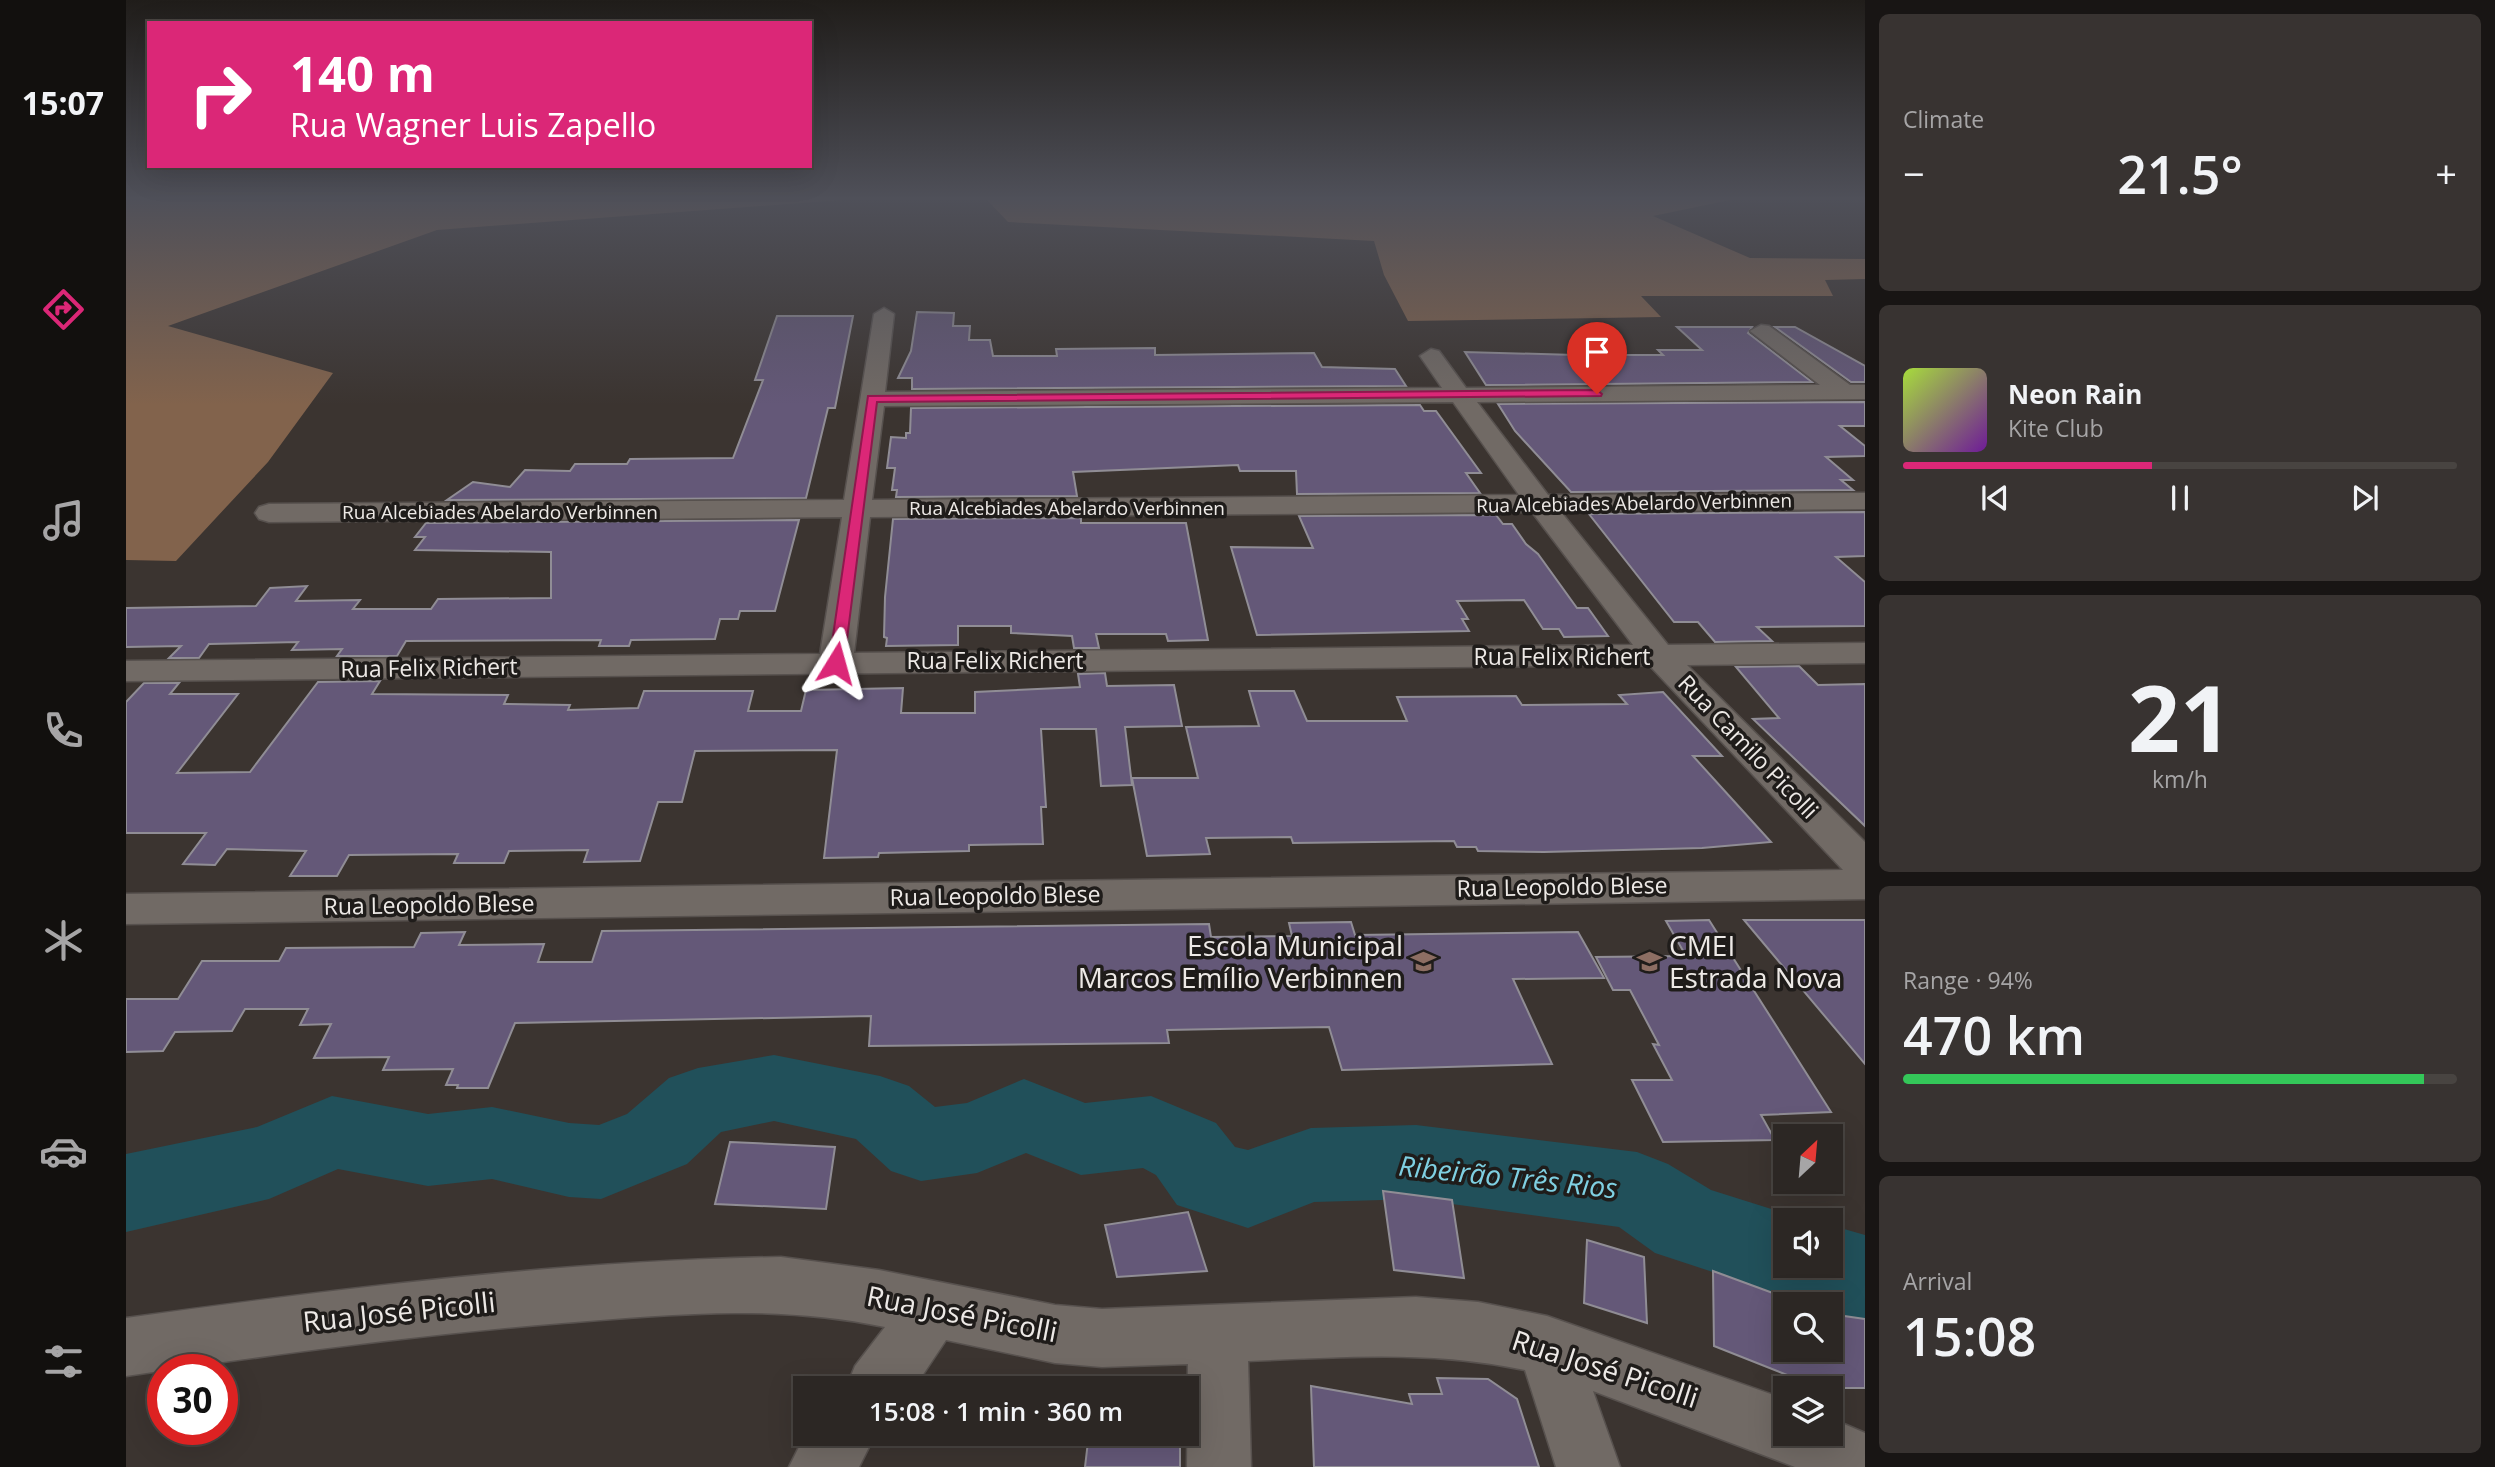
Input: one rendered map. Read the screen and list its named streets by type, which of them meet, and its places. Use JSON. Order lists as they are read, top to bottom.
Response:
{
  "streets": {
    "street": [
      "Rua Alcebiades Abelardo Verbinnen",
      "Rua Felix Richert",
      "Rua Camilo Picolli",
      "Rua Leopoldo Blese",
      "Rua José Picolli"
    ]
  },
  "crossings": [
    ["Rua Alcebiades Abelardo Verbinnen", "Rua Camilo Picolli"],
    ["Rua Felix Richert", "Rua Camilo Picolli"]
  ],
  "water": ["Ribeirão Três Rios"],
  "places": {
    "school or university": ["Escola Municipal Marcos Emílio Verbinnen", "CMEI Estrada Nova"]
  },
  "north": "top right",
  "page": {
    "tabs": "15:07",
    "tile": [
      "Climate",
      ["21", "km/h"],
      ["Range · 94%", "470 km"],
      ["Arrival", "15:08"]
    ],
    "turn": ["140 m", "Rua Wagner Luis Zapello"],
    "heat": ["−", "21.5°", "+"],
    "song": ["Neon Rain", "Kite Club"],
    "limit": "30",
    "trip": "15:08 · 1 min · 360 m"
  }
}
